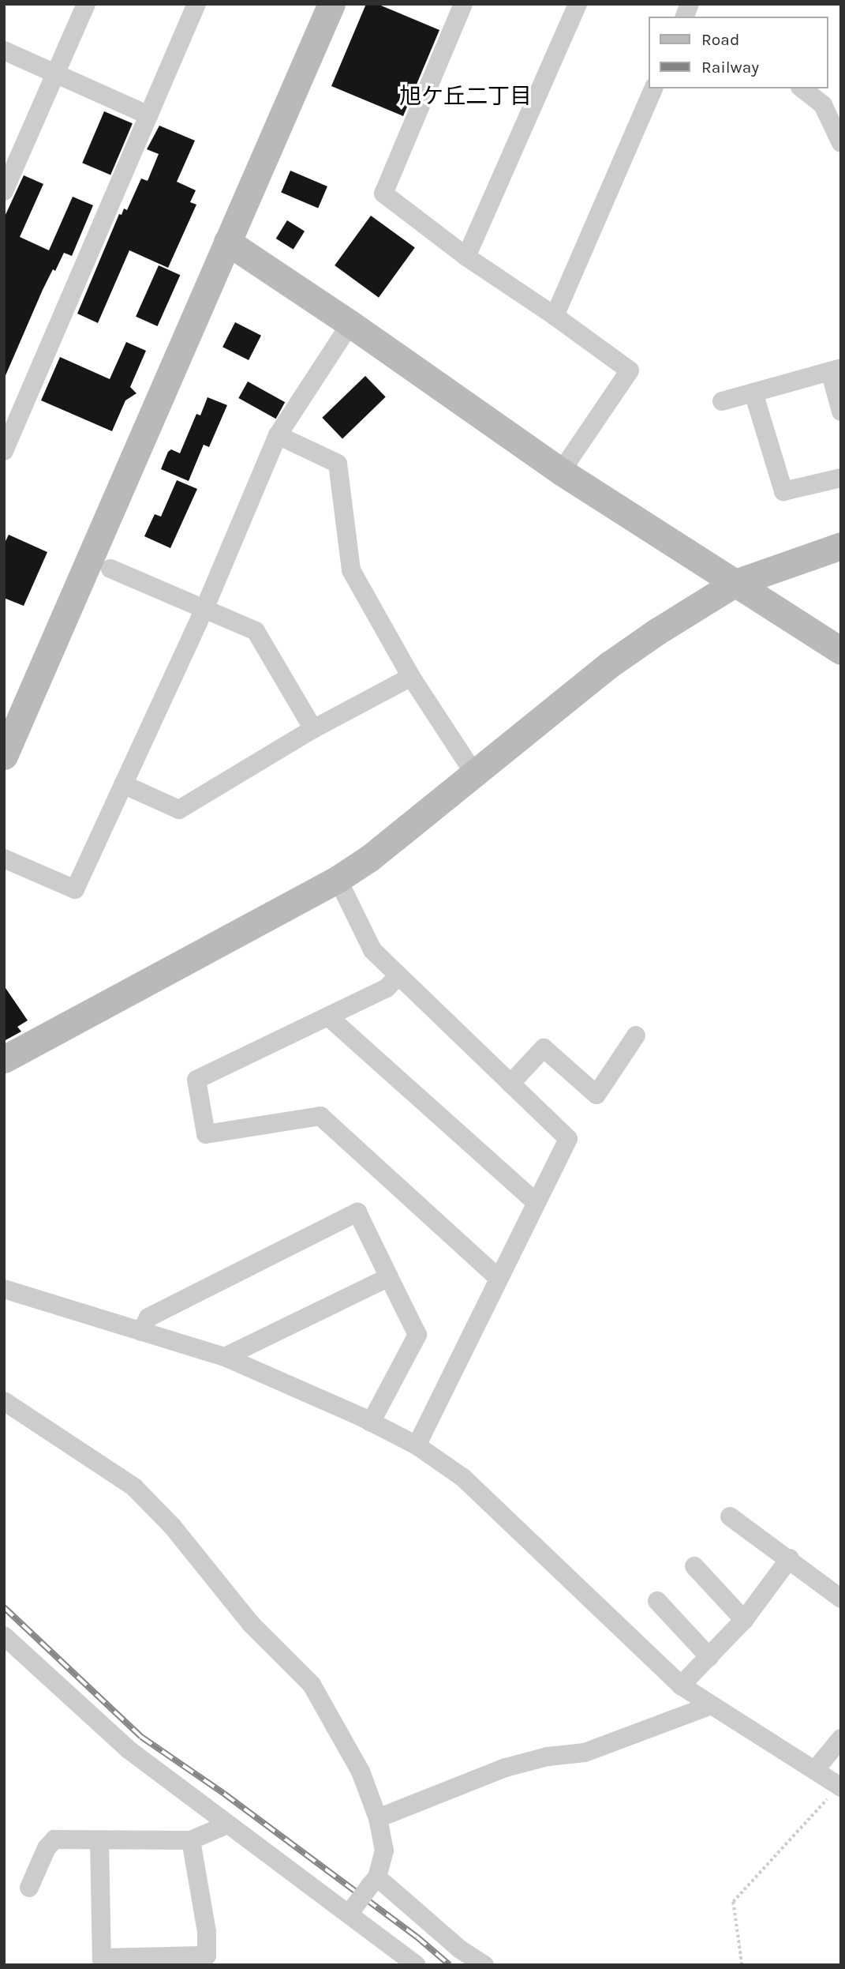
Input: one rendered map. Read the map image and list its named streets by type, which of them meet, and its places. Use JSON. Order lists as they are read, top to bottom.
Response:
{
  "districts": ["旭ケ丘二丁目"],
  "legend": ["Road", "Railway"]
}
